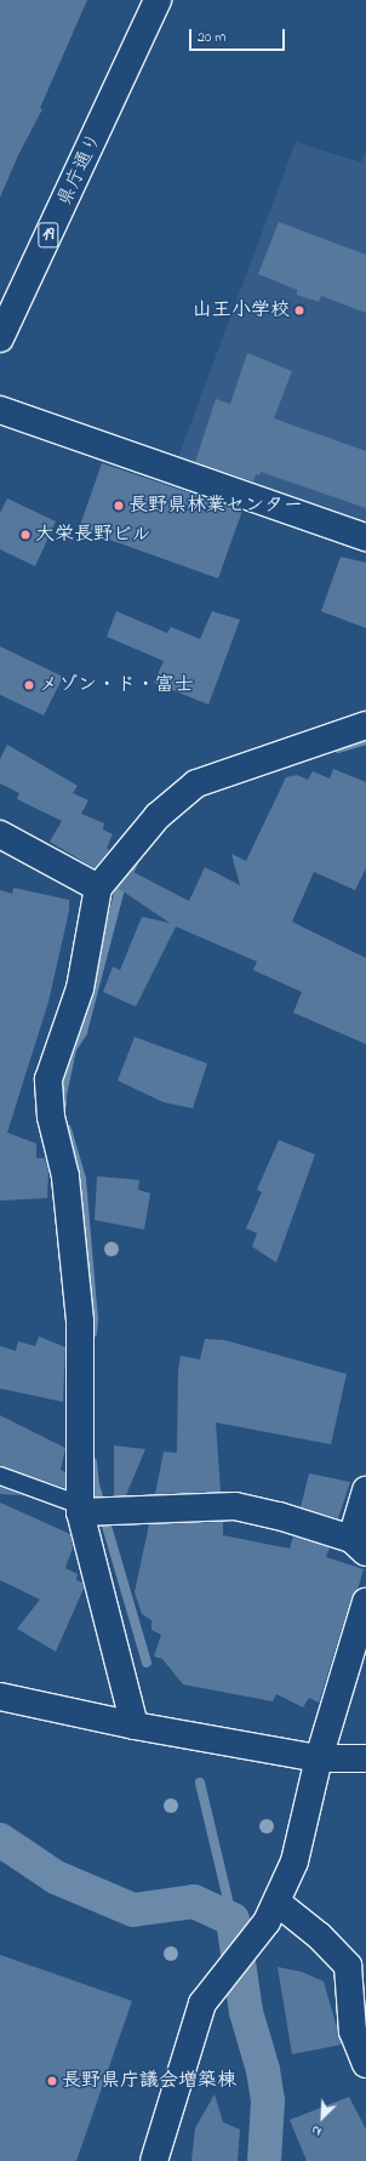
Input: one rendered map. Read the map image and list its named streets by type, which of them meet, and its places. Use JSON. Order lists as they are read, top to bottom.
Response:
{
  "streets": {
    "main road": ["県庁通り", "19"]
  },
  "places": [
    "山王小学校",
    "長野県林業センター",
    "大栄長野ビル",
    "メゾン・ド・富士",
    "長野県庁議会増築棟"
  ],
  "scale_bar": "20 m",
  "north": "bottom left"
}
